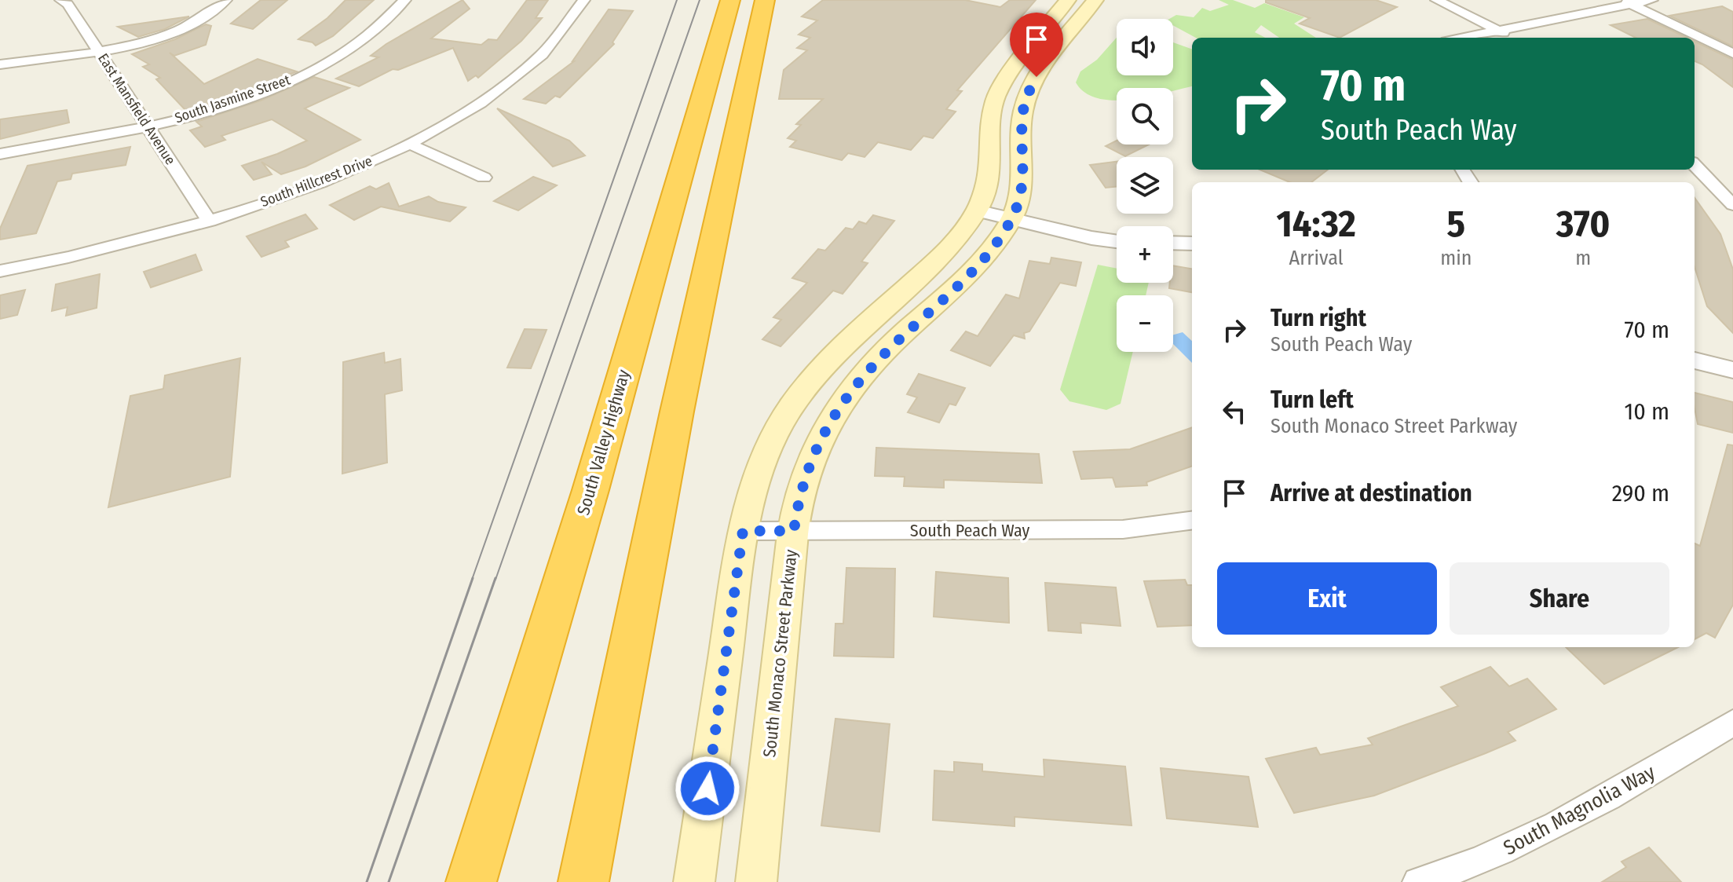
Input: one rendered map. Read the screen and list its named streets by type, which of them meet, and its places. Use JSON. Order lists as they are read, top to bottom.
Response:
{
  "streets": {
    "highway": ["South Valley Highway"],
    "main road": ["South Monaco Street Parkway"],
    "street": [
      "South Jasmine Street",
      "East Mansfield Avenue",
      "South Hillcrest Drive",
      "South Peach Way",
      "South Magnolia Way"
    ]
  },
  "crossings": [
    ["South Jasmine Street", "East Mansfield Avenue"],
    ["East Mansfield Avenue", "South Hillcrest Drive"],
    ["South Peach Way", "South Monaco Street Parkway"]
  ],
  "page": {
    "map_buttons": ["+", "−"],
    "turn": ["70 m", "South Peach Way"],
    "eta": [
      "14:32",
      "Arrival",
      "5",
      "min",
      "370",
      "m"
    ],
    "list": [
      {
        "name": "Turn right",
        "note": "South Peach Way",
        "value": "70 m"
      },
      {
        "name": "Turn left",
        "note": "South Monaco Street Parkway",
        "value": "10 m"
      },
      {
        "name": "Arrive at destination",
        "value": "290 m"
      }
    ],
    "buttons": ["Exit", "Share"]
  }
}
